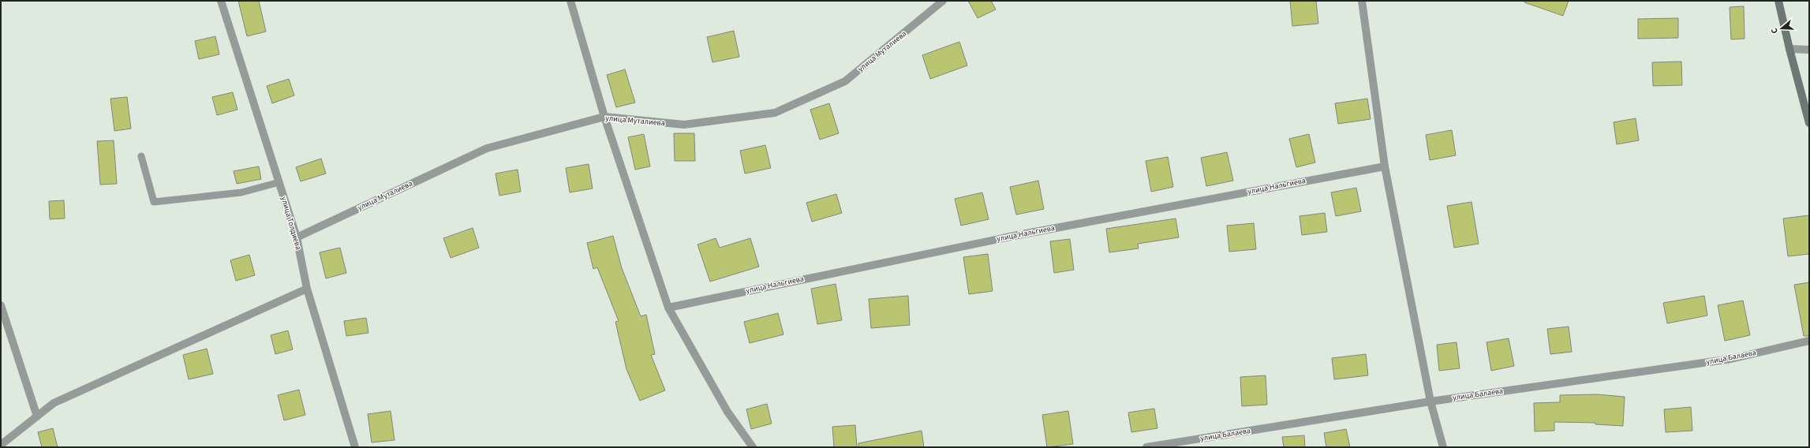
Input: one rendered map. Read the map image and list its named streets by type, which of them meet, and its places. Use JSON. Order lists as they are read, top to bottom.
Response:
{
  "streets": {
    "street": [
      "улица Муталиева",
      "улица Нальгиева",
      "улица Толдиева",
      "улица Балаева"
    ]
  },
  "crossings": [
    ["улица Муталиева", "улица Толдиева"]
  ],
  "north": "left"
}
